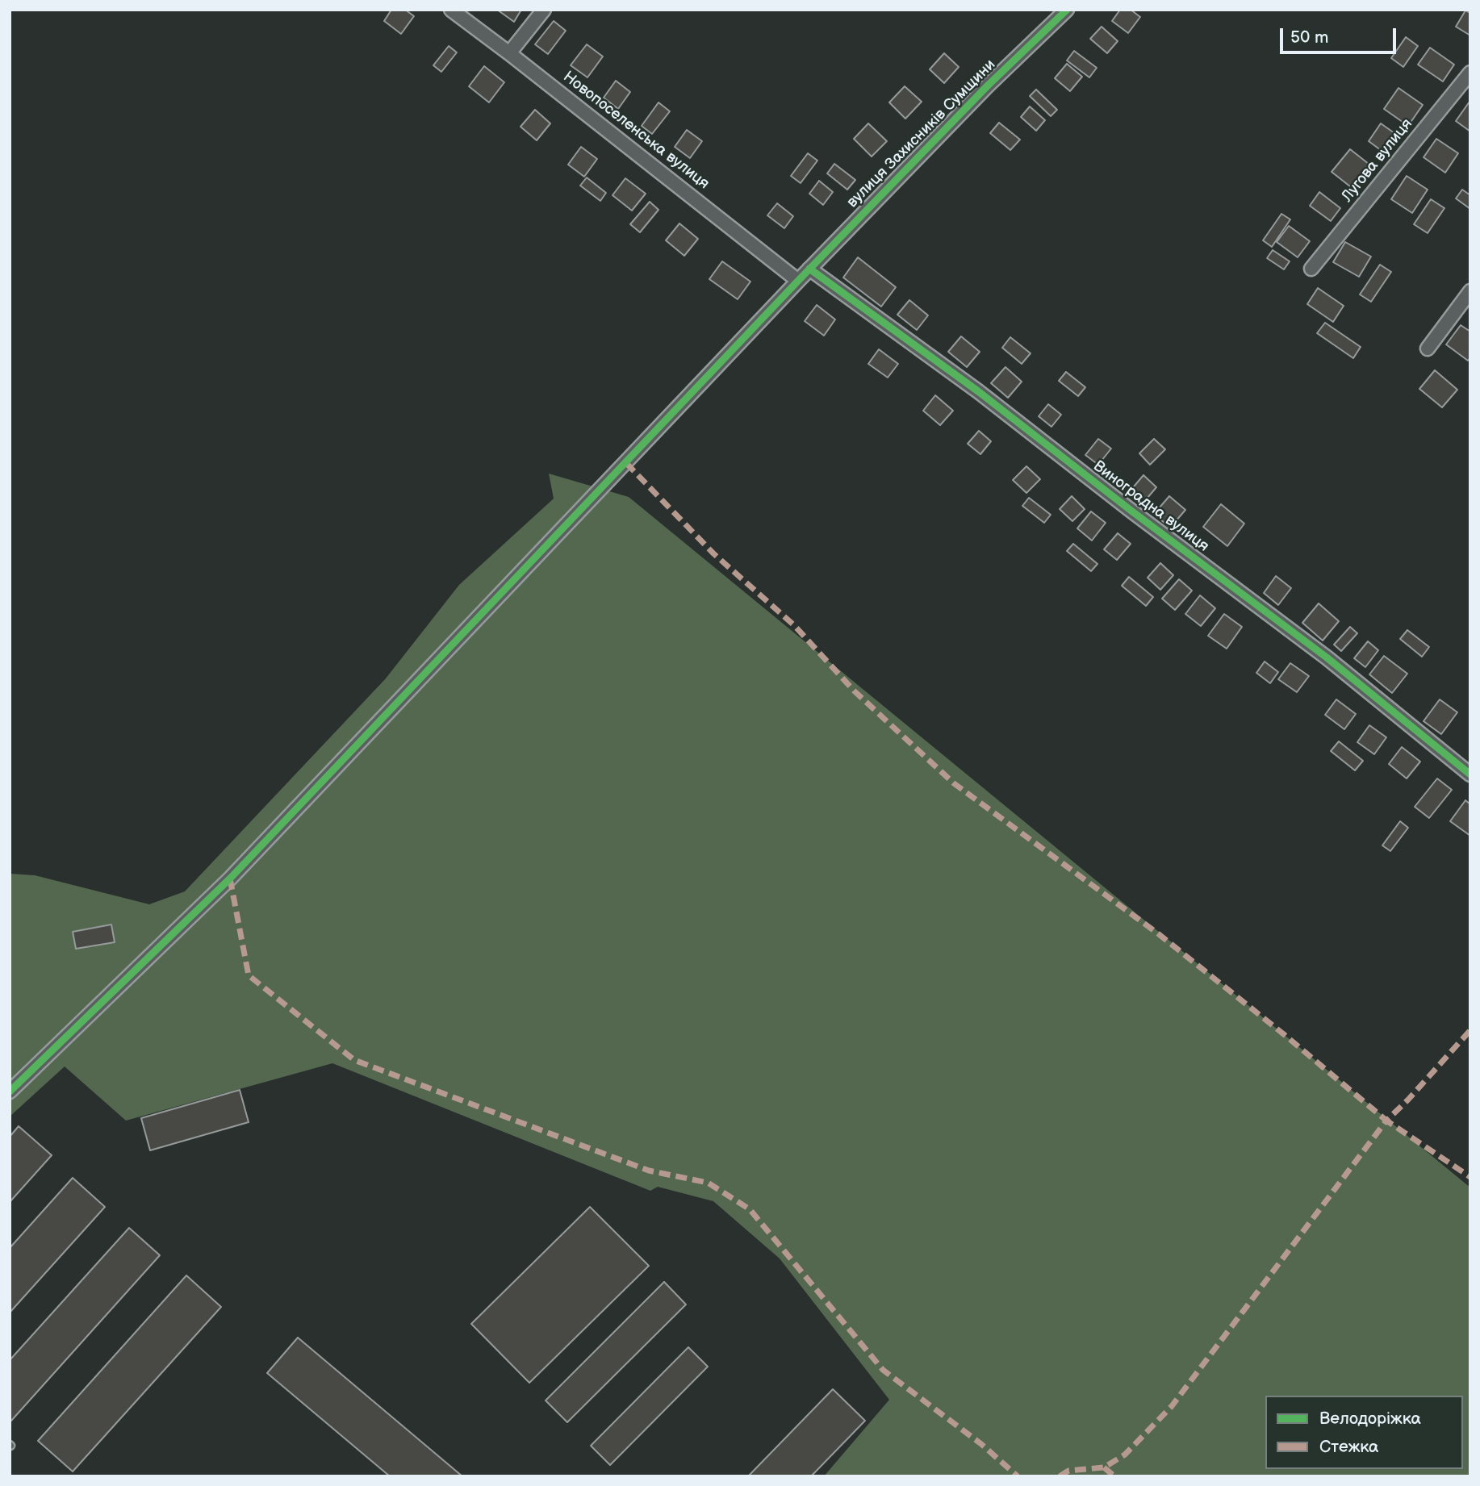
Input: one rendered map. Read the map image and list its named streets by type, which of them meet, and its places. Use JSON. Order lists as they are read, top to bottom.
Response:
{
  "streets": {
    "street": [
      "Новопоселенська вулиця",
      "вулиця Захисників Сумщини",
      "Лугова вулиця",
      "Виноградна вулиця"
    ]
  },
  "crossings": [
    ["Новопоселенська вулиця", "вулиця Захисників Сумщини"],
    ["вулиця Захисників Сумщини", "Виноградна вулиця"]
  ],
  "legend": ["Велодоріжка", "Стежка"],
  "scale_bar": "50 m"
}
